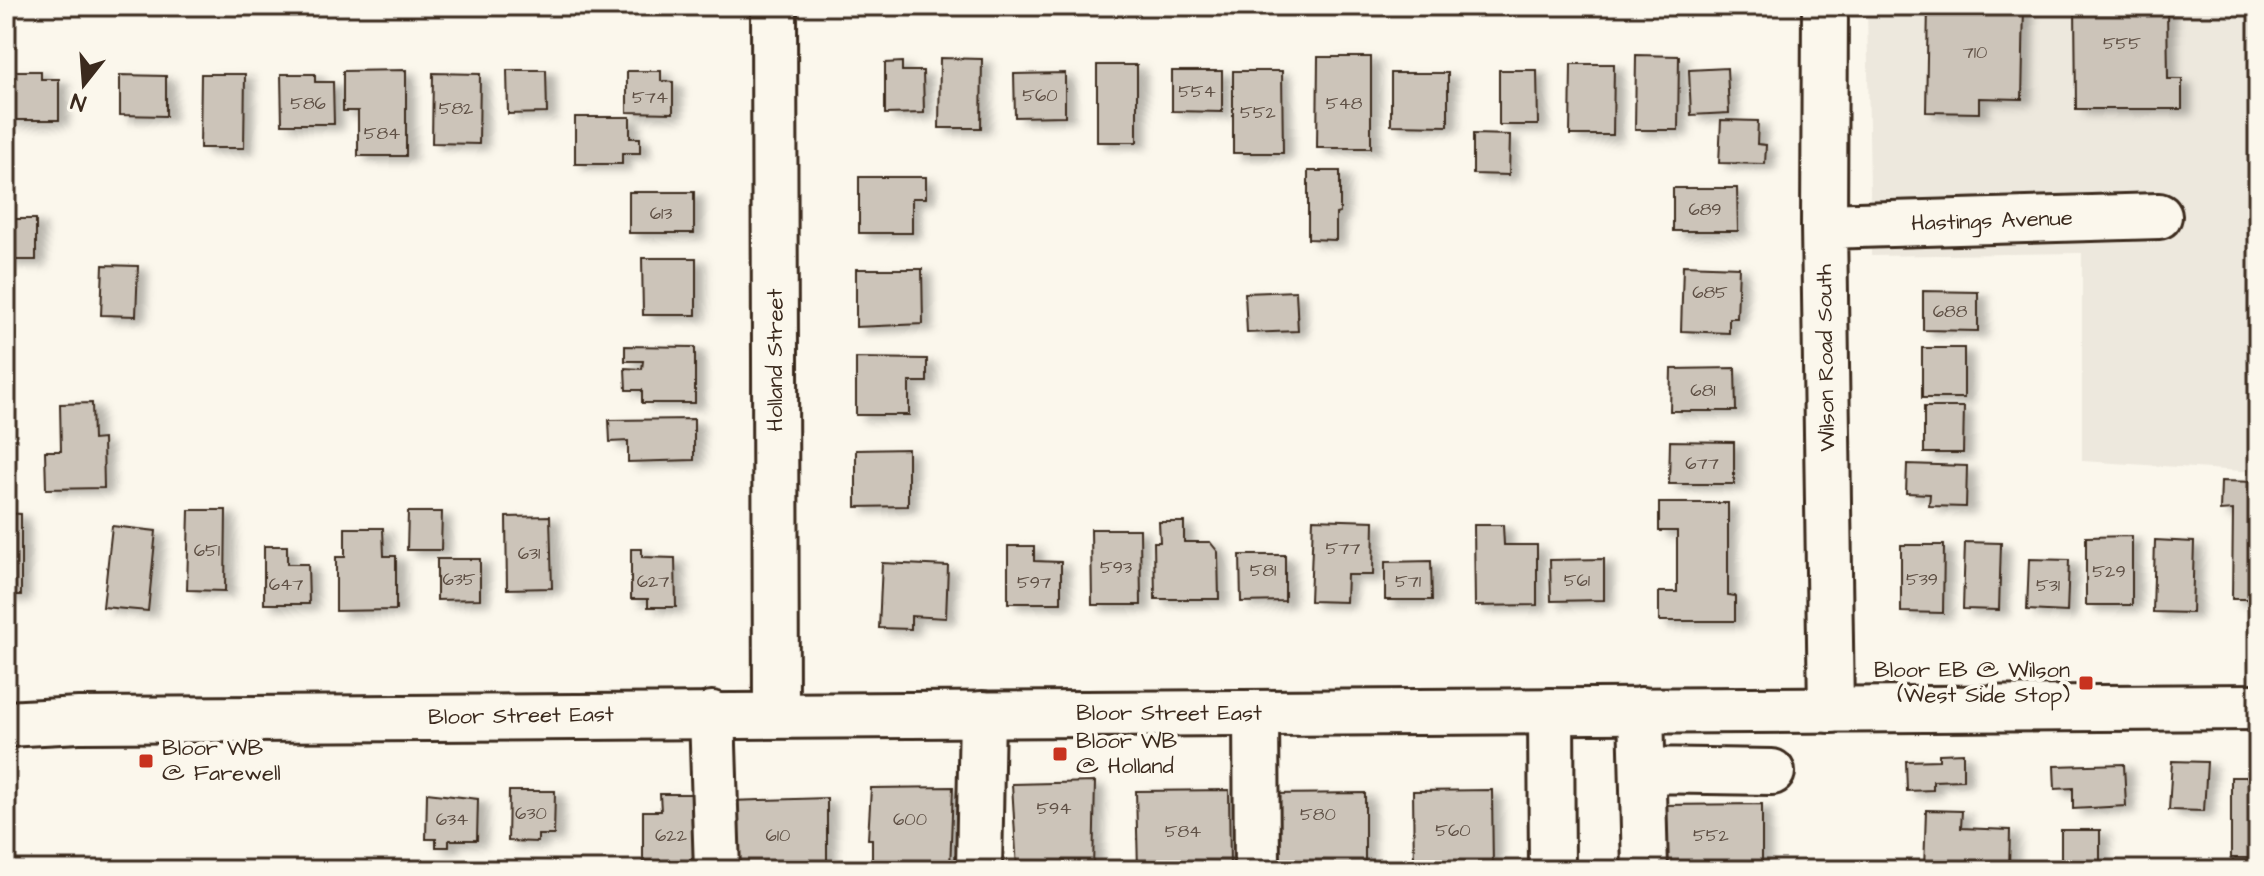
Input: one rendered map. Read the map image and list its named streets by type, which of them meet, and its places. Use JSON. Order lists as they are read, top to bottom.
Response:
{
  "streets": {
    "main road": [
      "Hastings Avenue",
      "Wilson Road South",
      "Holland Street",
      "Bloor Street East"
    ]
  },
  "crossings": [
    ["Hastings Avenue", "Wilson Road South"],
    ["Wilson Road South", "Bloor Street East"],
    ["Holland Street", "Bloor Street East"]
  ],
  "places": {
    "transit": ["Bloor EB @ Wilson (West Side Stop)", "Bloor WB @ Holland", "Bloor WB @ Farewell"]
  },
  "house_numbers": [
    "555",
    "710",
    "554",
    "560",
    "574",
    "586",
    "548",
    "582",
    "552",
    "584",
    "689",
    "613",
    "685",
    "688",
    "681",
    "677",
    "577",
    "651",
    "631",
    "593",
    "581",
    "529",
    "635",
    "539",
    "561",
    "627",
    "571",
    "597",
    "647",
    "531",
    "594",
    "630",
    "580",
    "634",
    "600",
    "560",
    "584",
    "622",
    "610",
    "552"
  ],
  "north": "bottom"
}
